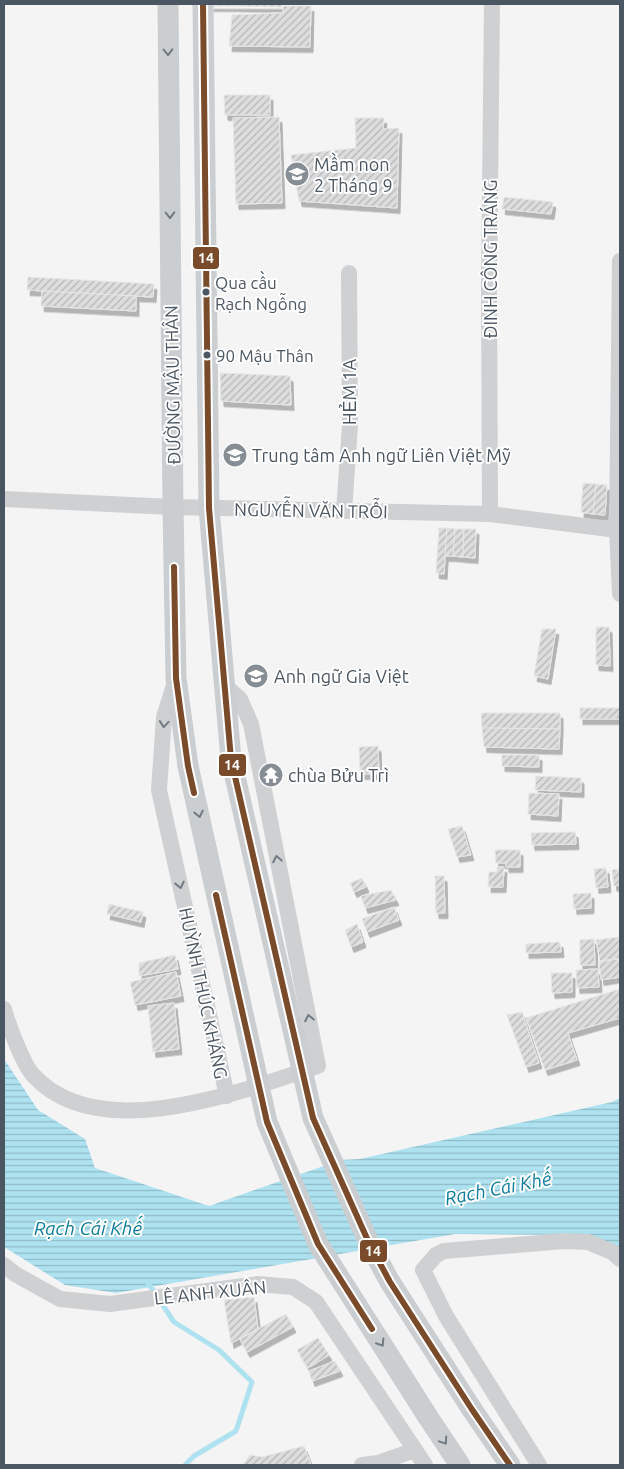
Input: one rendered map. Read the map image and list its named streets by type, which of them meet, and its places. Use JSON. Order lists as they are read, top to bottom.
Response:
{
  "streets": {
    "main road": ["ĐƯỜNG MẬU THÂN"],
    "street": [
      "ĐINH CÔNG TRÁNG",
      "HẺM 1A",
      "NGUYỄN VĂN TRỖI",
      "HUỲNH THÚC KHÁNG",
      "LÊ ANH XUÂN"
    ]
  },
  "crossings": [
    ["ĐINH CÔNG TRÁNG", "NGUYỄN VĂN TRỖI"],
    ["ĐƯỜNG MẬU THÂN", "NGUYỄN VĂN TRỖI"],
    ["ĐƯỜNG MẬU THÂN", "HUỲNH THÚC KHÁNG"],
    ["HẺM 1A", "NGUYỄN VĂN TRỖI"]
  ],
  "one_way": ["HUỲNH THÚC KHÁNG"],
  "water": ["Rạch Cái Khế"],
  "places": {
    "school or university": ["Mầm non 2 Tháng 9", "Trung tâm Anh ngữ Liên Việt Mỹ", "Anh ngữ Gia Việt"],
    "other": ["Qua cầu Rạch Ngỗng", "90 Mậu Thân"],
    "temple": ["chùa Bửu Trì"]
  },
  "lines": ["transit line 14"]
}
